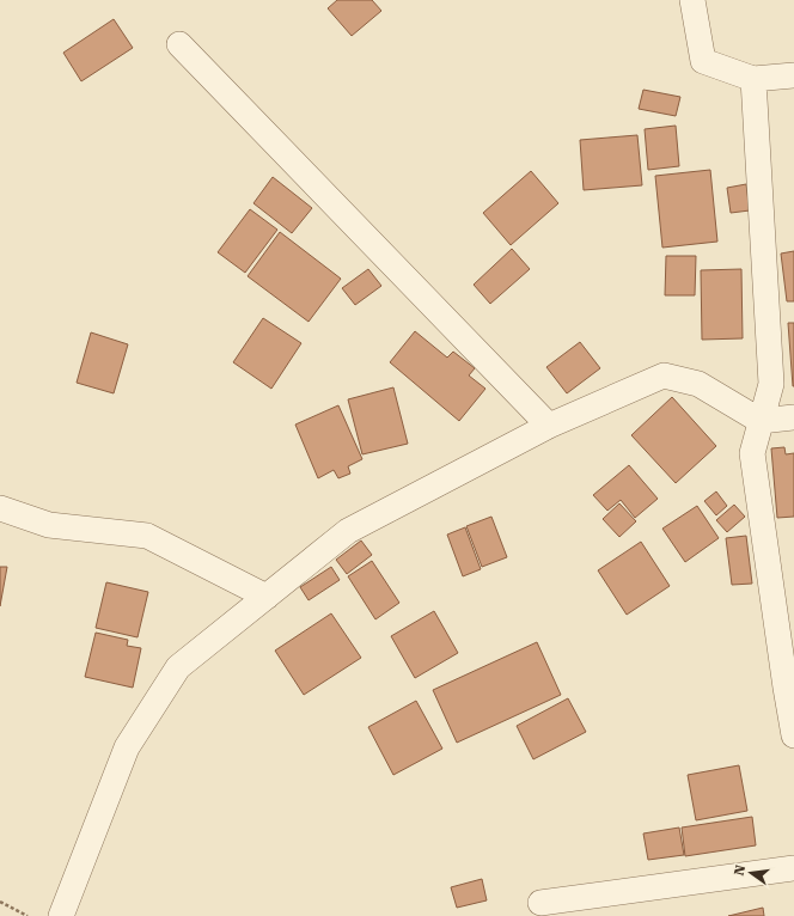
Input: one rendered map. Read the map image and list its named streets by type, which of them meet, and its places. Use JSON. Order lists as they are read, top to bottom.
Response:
{
  "north": "left"
}
